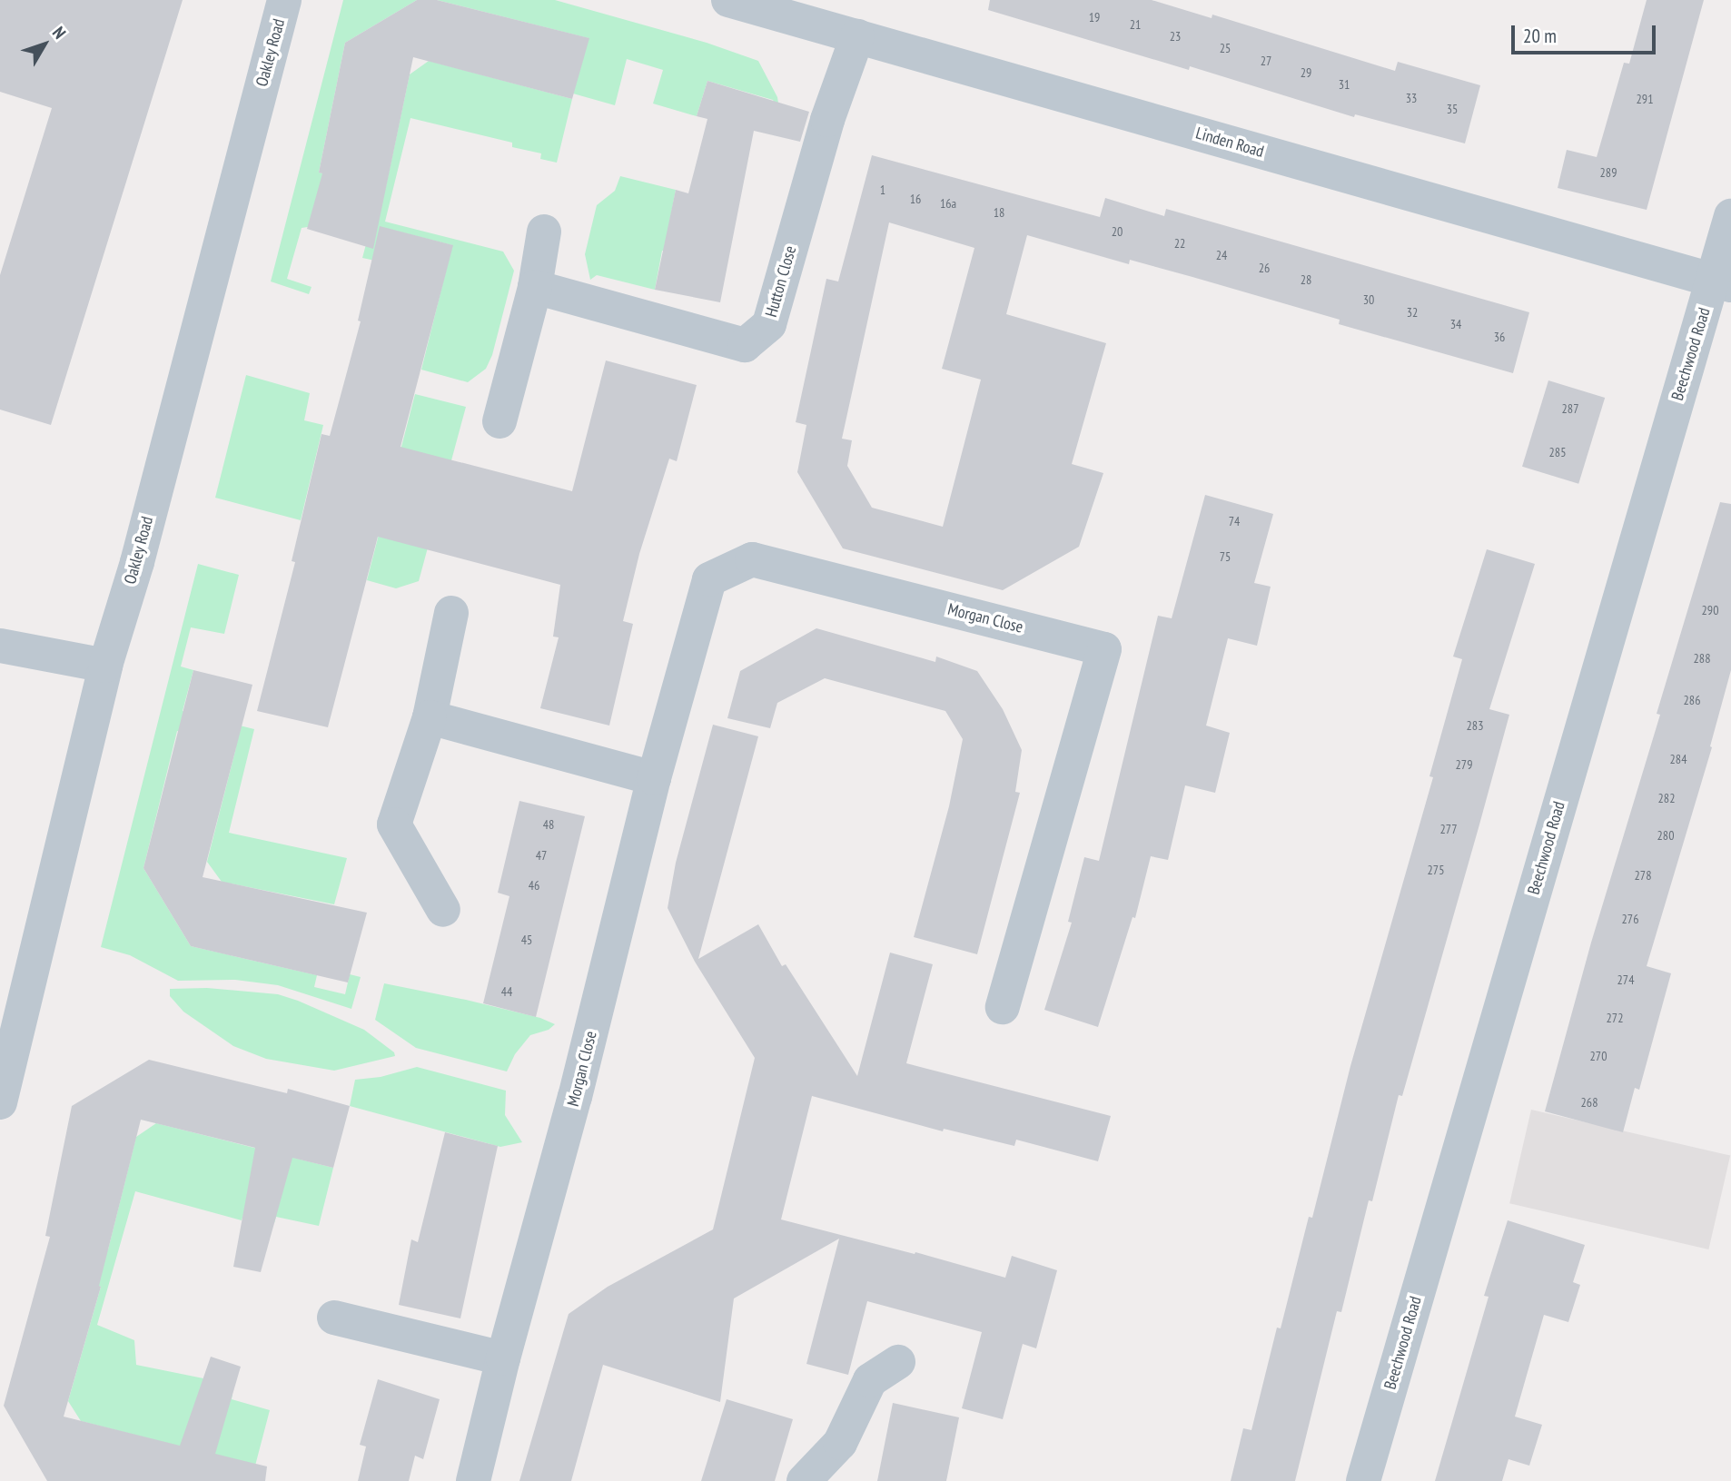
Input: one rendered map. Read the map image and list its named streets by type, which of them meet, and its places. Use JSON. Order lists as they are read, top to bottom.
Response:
{
  "streets": {
    "street": [
      "Oakley Road",
      "Linden Road",
      "Hutton Close",
      "Beechwood Road",
      "Morgan Close"
    ]
  },
  "crossings": [
    ["Linden Road", "Hutton Close"],
    ["Linden Road", "Beechwood Road"]
  ],
  "house_numbers": [
    "19",
    "21",
    "23",
    "25",
    "27",
    "29",
    "31",
    "33",
    "291",
    "35",
    "289",
    "1",
    "16",
    "16a",
    "18",
    "20",
    "22",
    "24",
    "26",
    "28",
    "30",
    "32",
    "34",
    "36",
    "287",
    "285",
    "74",
    "75",
    "290",
    "288",
    "286",
    "283",
    "284",
    "279",
    "282",
    "48",
    "277",
    "280",
    "47",
    "275",
    "278",
    "46",
    "276",
    "45",
    "274",
    "44",
    "272",
    "270",
    "268"
  ],
  "scale_bar": "20 m",
  "north": "top right"
}
